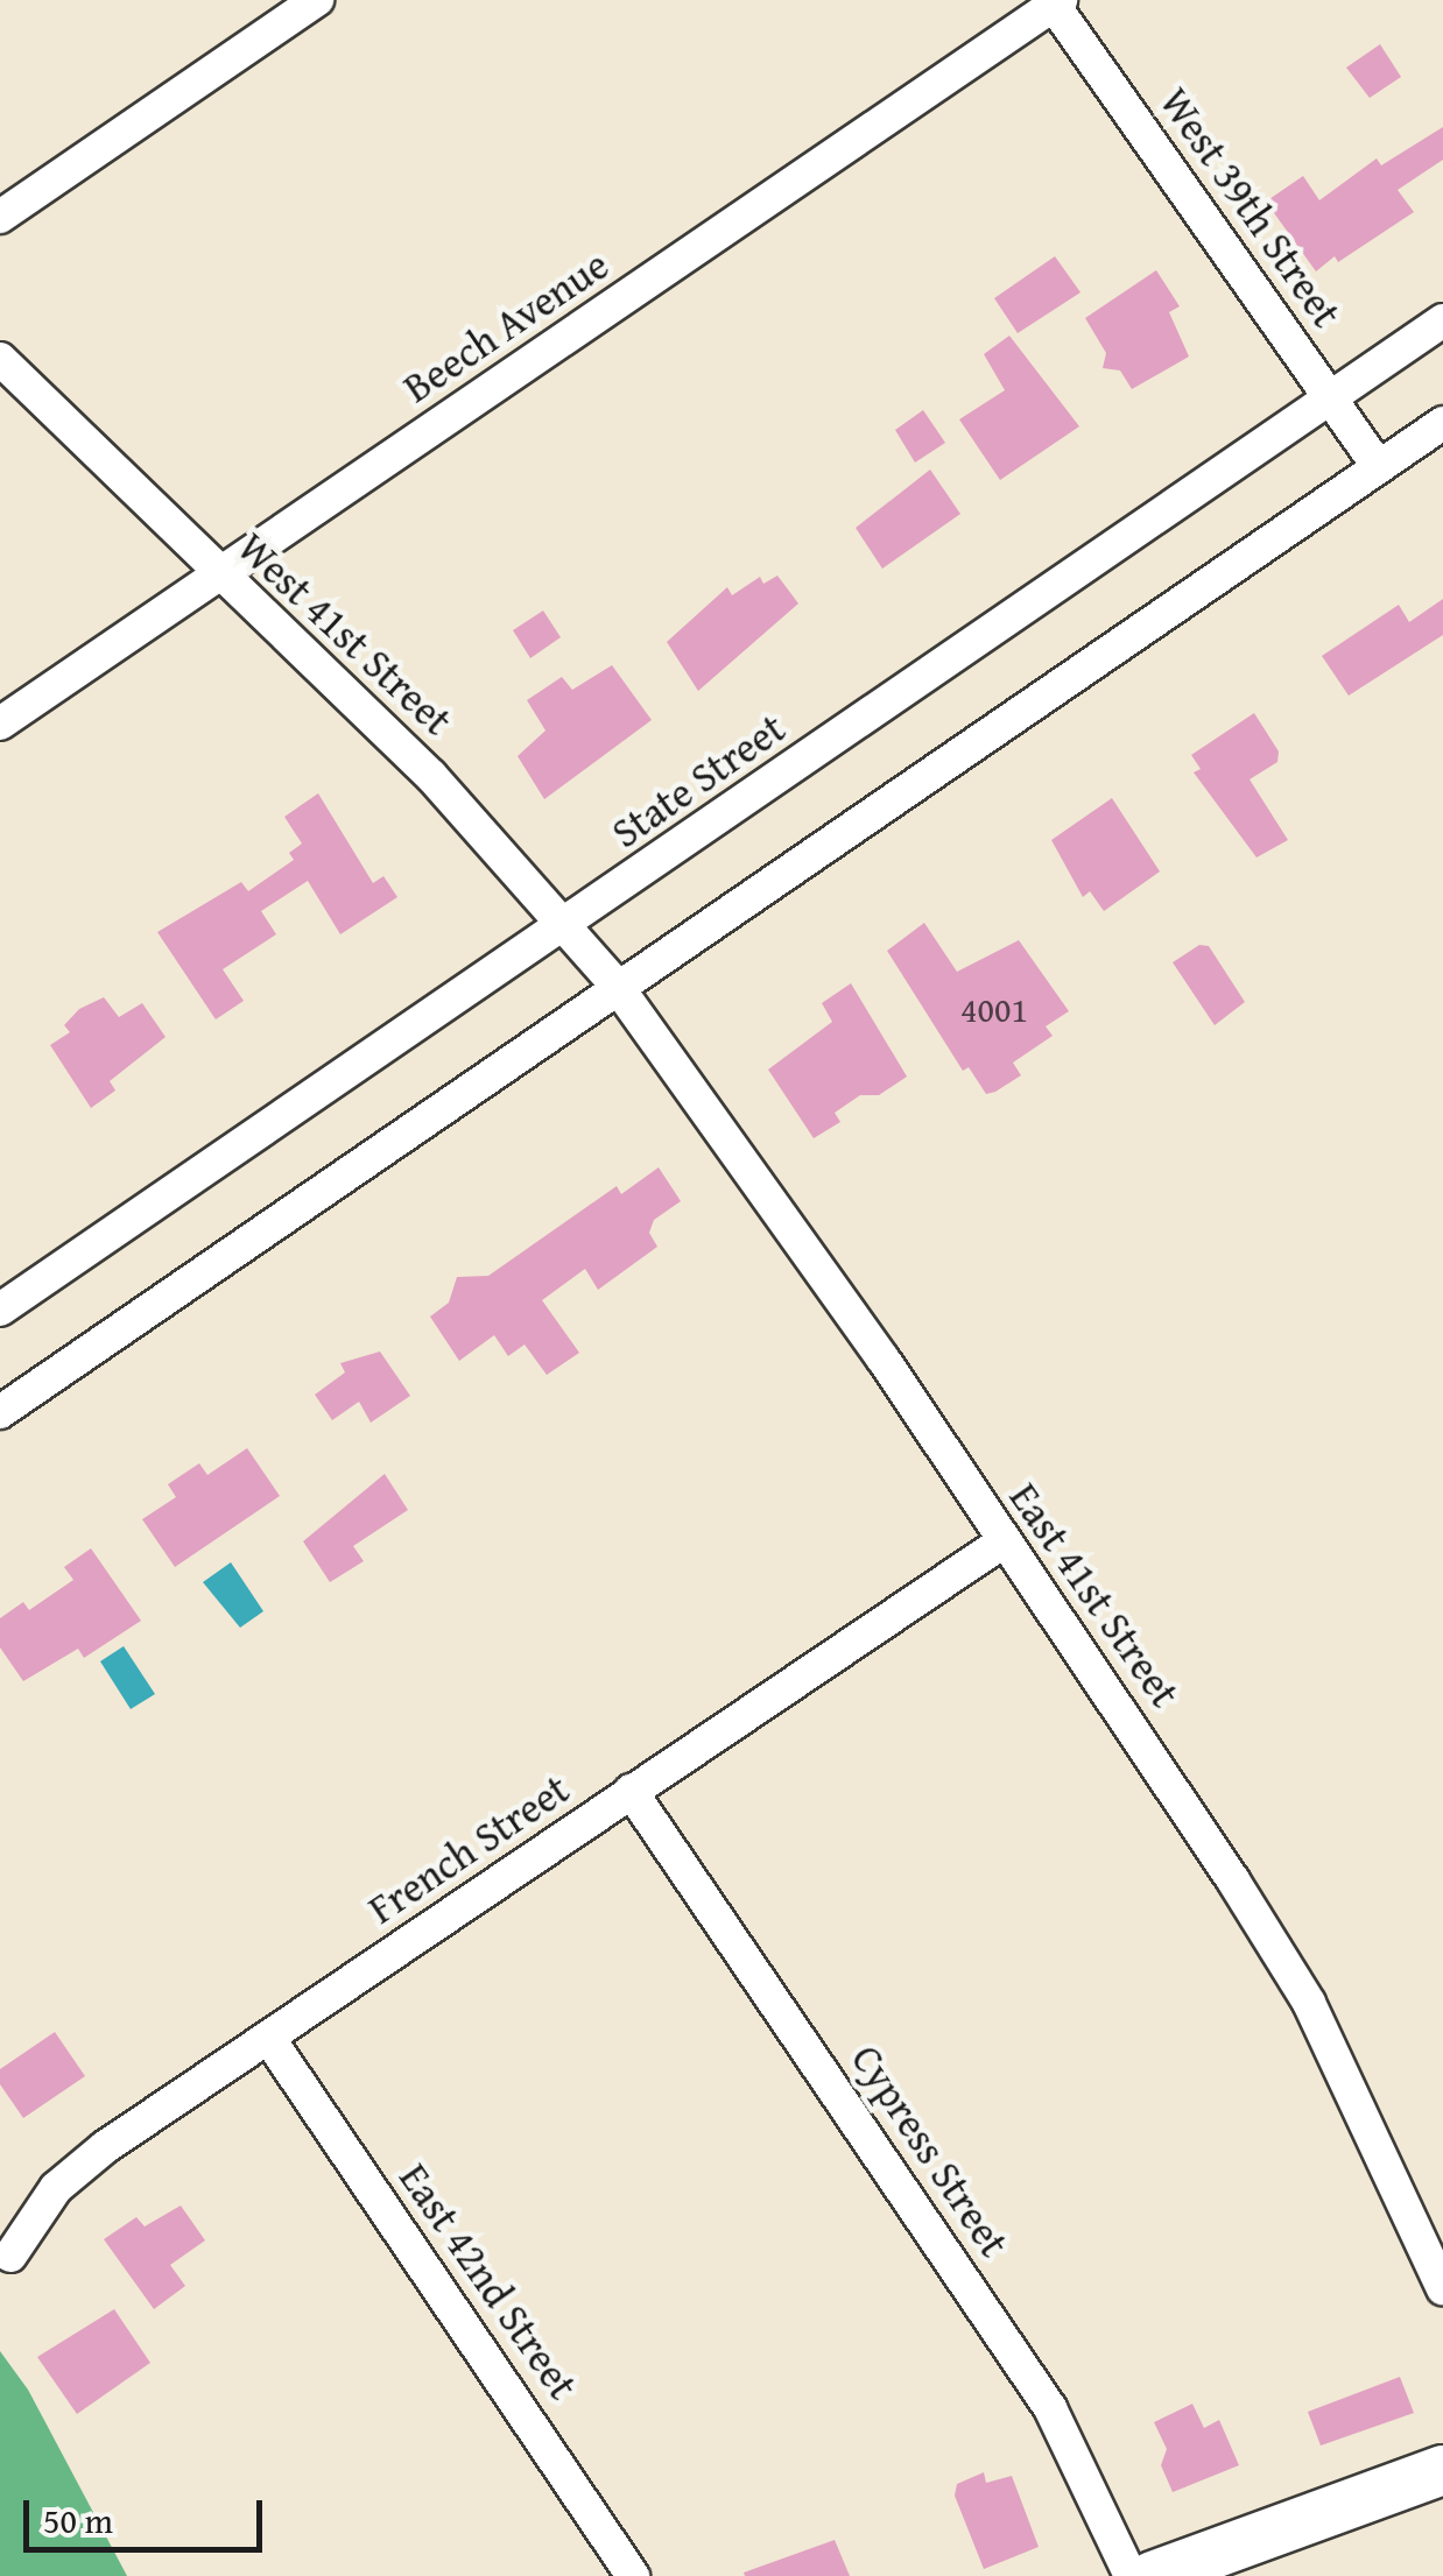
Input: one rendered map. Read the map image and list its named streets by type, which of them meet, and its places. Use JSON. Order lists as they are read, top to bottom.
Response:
{
  "streets": {
    "street": [
      "West 39th Street",
      "Beech Avenue",
      "West 41st Street",
      "State Street",
      "East 41st Street",
      "French Street",
      "Cypress Street",
      "East 42nd Street"
    ]
  },
  "crossings": [
    ["West 39th Street", "Beech Avenue"],
    ["West 39th Street", "State Street"],
    ["Beech Avenue", "West 41st Street"],
    ["West 41st Street", "State Street"],
    ["West 41st Street", "East 41st Street"],
    ["East 41st Street", "French Street"],
    ["French Street", "Cypress Street"],
    ["French Street", "East 42nd Street"]
  ],
  "house_numbers": ["4001"],
  "scale_bar": "50 m"
}
